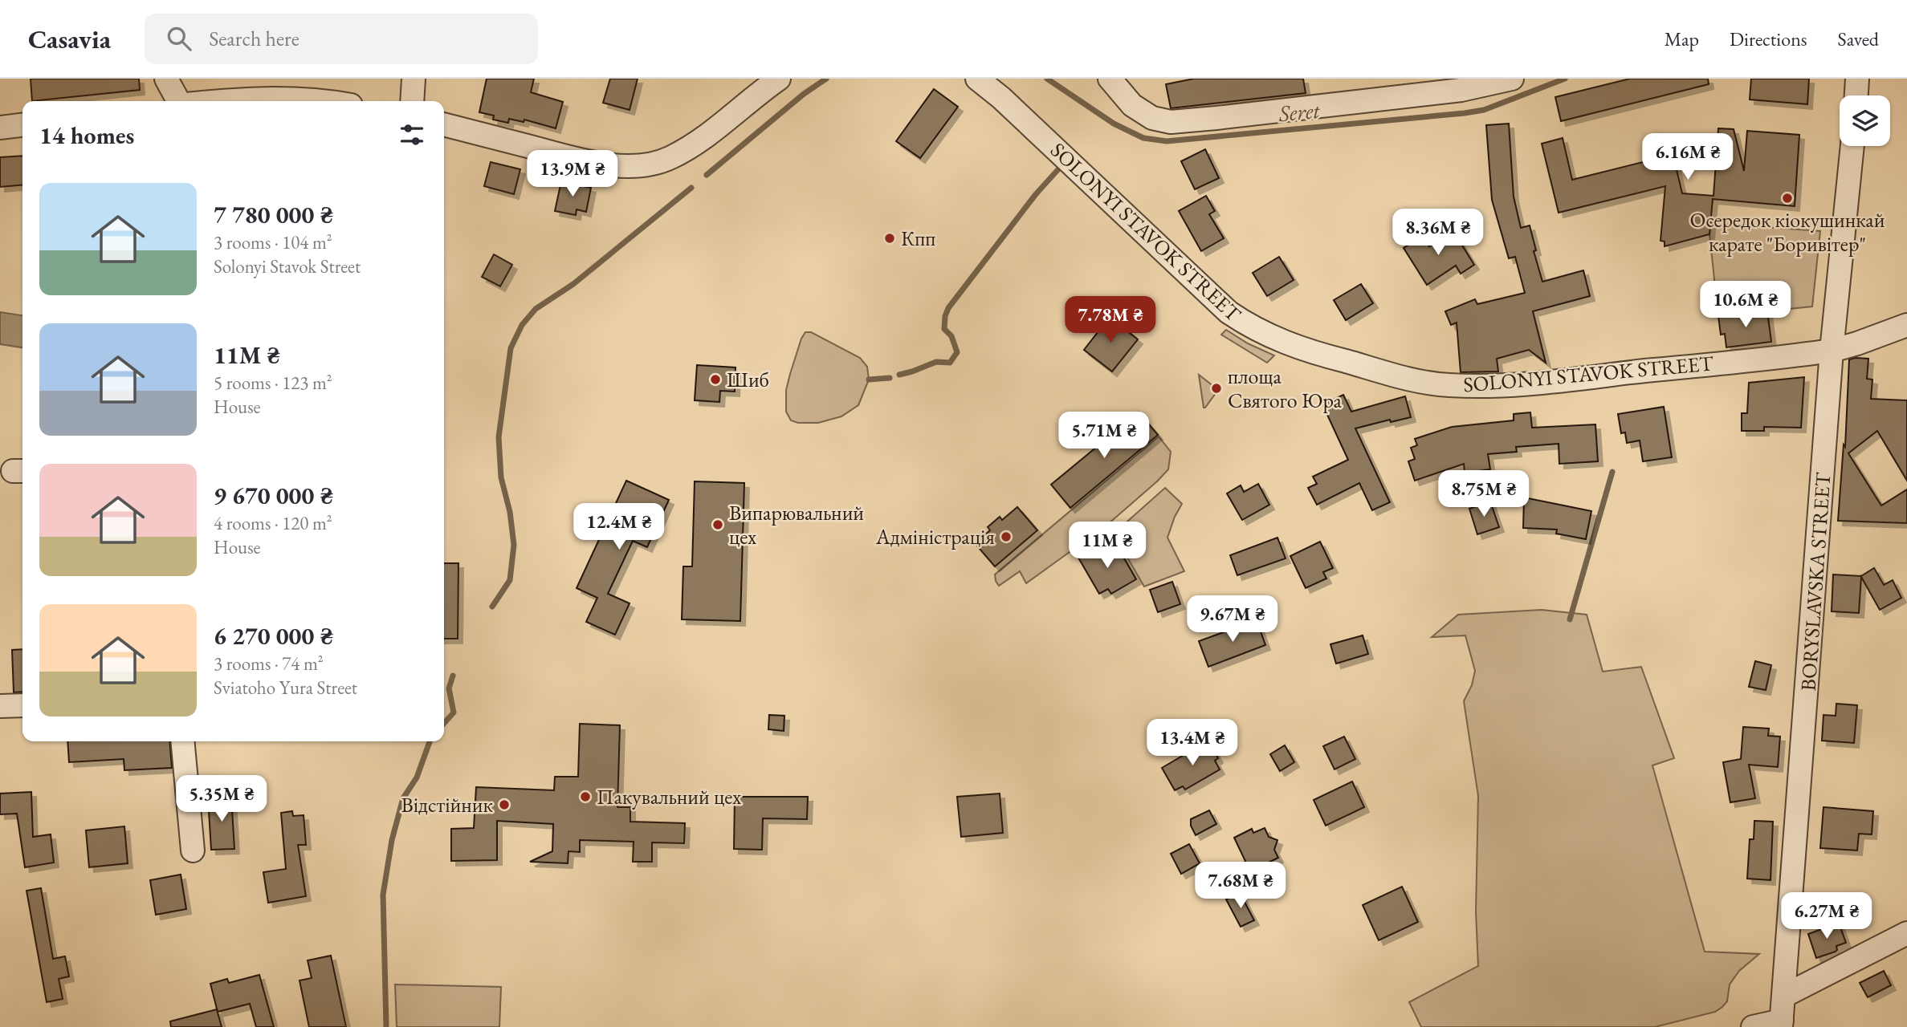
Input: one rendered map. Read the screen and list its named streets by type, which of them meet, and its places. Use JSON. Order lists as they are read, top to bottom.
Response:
{
  "streets": {
    "street": ["SOLONYI STAVOK STREET", "BORYSLAVSKA STREET"]
  },
  "crossings": [
    ["SOLONYI STAVOK STREET", "BORYSLAVSKA STREET"]
  ],
  "water": ["Seret"],
  "places": [
    "Осередок кіокушинкай карате \"Боривітер\"",
    "Кпп",
    "Шиб",
    "площа Святого Юра",
    "Випарювальний цех",
    "Адміністрація",
    "Пакувальний цех",
    "Відстійник"
  ],
  "page": {
    "header": "Casavia",
    "search": "Search here",
    "nav": ["Map", "Directions", "Saved"],
    "heading": "14 homes",
    "price": [
      "6.16M ₴",
      "13.9M ₴",
      "8.36M ₴",
      "10.6M ₴",
      "7.78M ₴",
      "5.71M ₴",
      "8.75M ₴",
      "12.4M ₴",
      "11M ₴",
      "9.67M ₴",
      "13.4M ₴",
      "5.35M ₴",
      "7.68M ₴",
      "6.27M ₴"
    ],
    "list": [
      {
        "name": "7 780 000 ₴",
        "note": "3 rooms · 104 m² · Solonyi Stavok Street"
      },
      {
        "name": "11M ₴",
        "note": "5 rooms · 123 m² · House"
      },
      {
        "name": "9 670 000 ₴",
        "note": "4 rooms · 120 m² · House"
      },
      {
        "name": "6 270 000 ₴",
        "note": "3 rooms · 74 m² · Sviatoho Yura Street"
      }
    ]
  }
}
